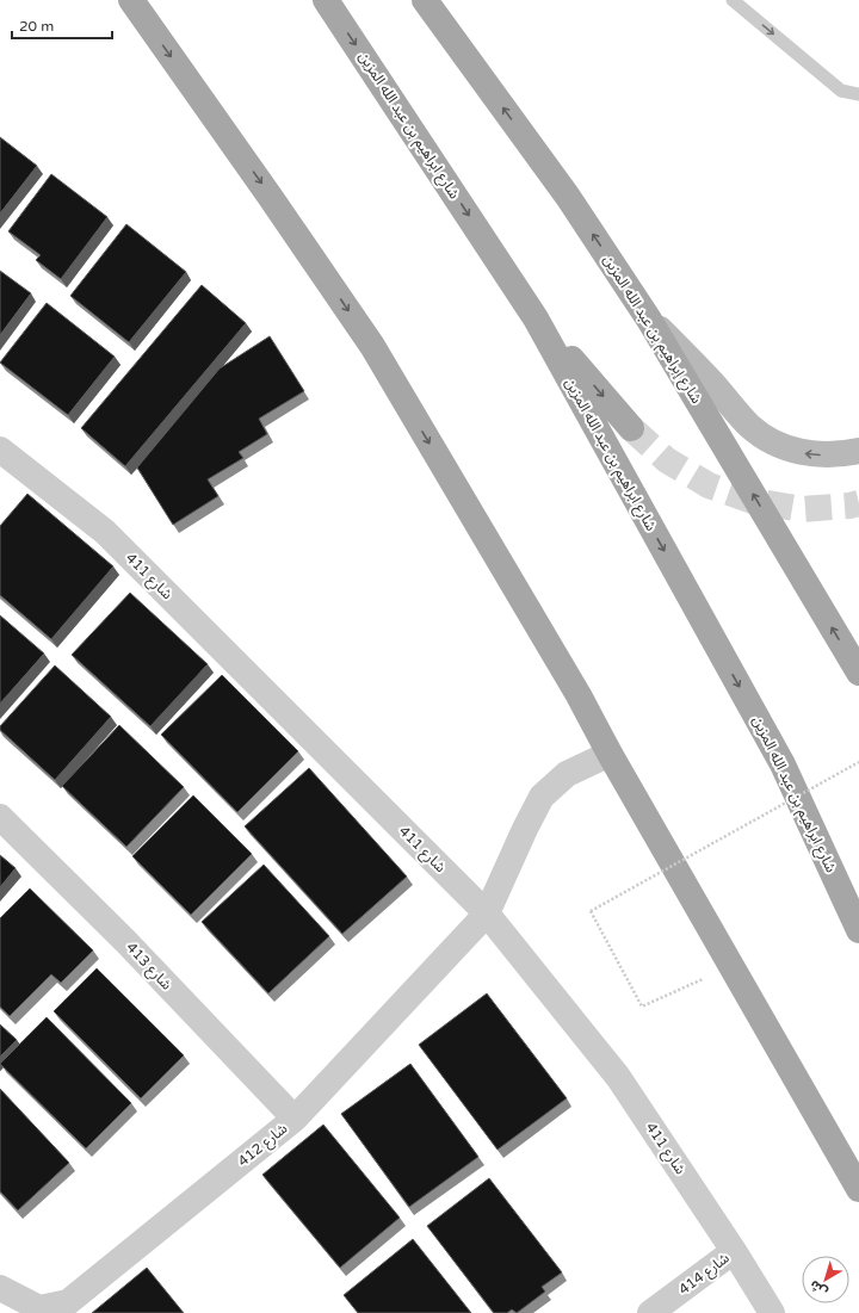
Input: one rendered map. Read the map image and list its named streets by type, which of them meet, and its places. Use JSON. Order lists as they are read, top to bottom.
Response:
{
  "streets": {
    "main road": ["شارع ابراهيم بن عبد الله المزين", "شارع إبراهيم بن عبد الله المزين"],
    "street": [
      "شارع 411",
      "شارع 413",
      "شارع 412",
      "شارع 414"
    ]
  },
  "crossings": [
    ["شارع 411", "شارع 412"],
    ["شارع 411", "شارع 414"],
    ["شارع 413", "شارع 412"]
  ],
  "one_way": ["شارع إبراهيم بن عبد الله المزين"],
  "scale_bar": "20 m",
  "north": "bottom left"
}
